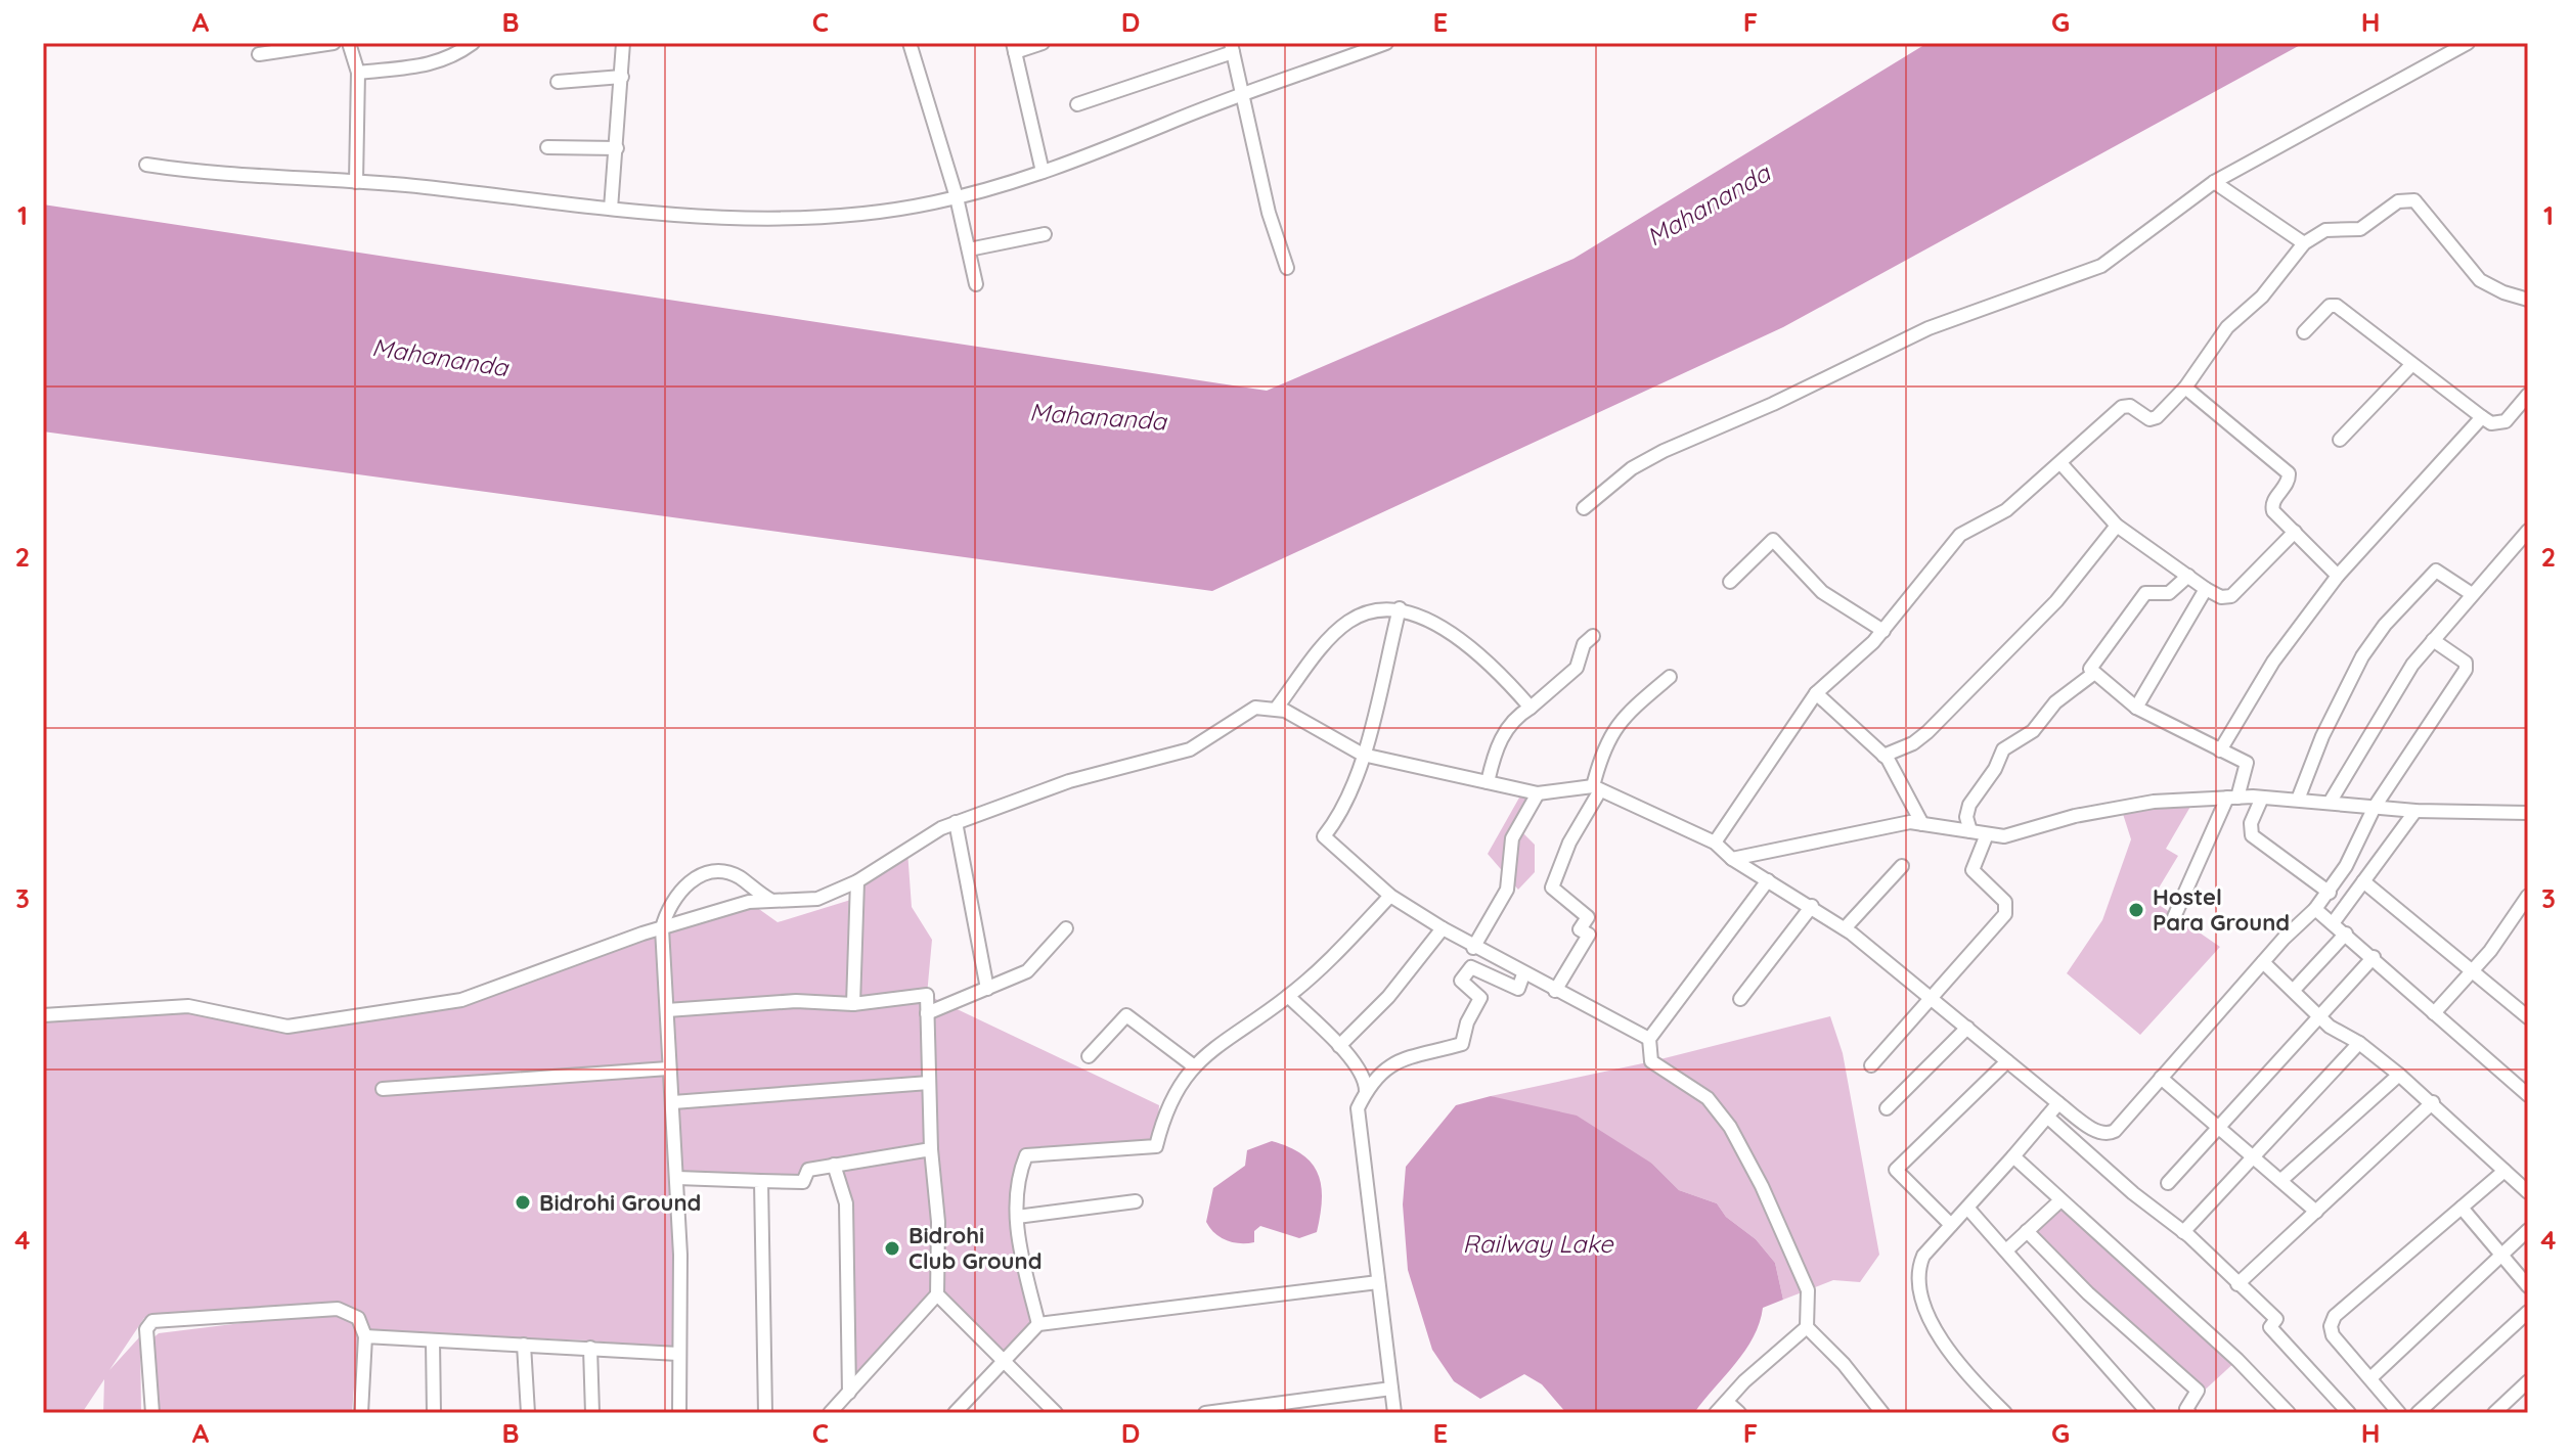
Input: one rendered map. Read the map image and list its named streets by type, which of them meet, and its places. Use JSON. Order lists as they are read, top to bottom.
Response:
{
  "water": ["Mahananda", "Railway Lake"],
  "places": ["Hostel Para Ground", "Bidrohi Ground", "Bidrohi Club Ground"],
  "grid": {
    "columns": [
      "A",
      "B",
      "C",
      "D",
      "E",
      "F",
      "G",
      "H"
    ],
    "rows": [
      "1",
      "2",
      "3",
      "4"
    ]
  }
}
